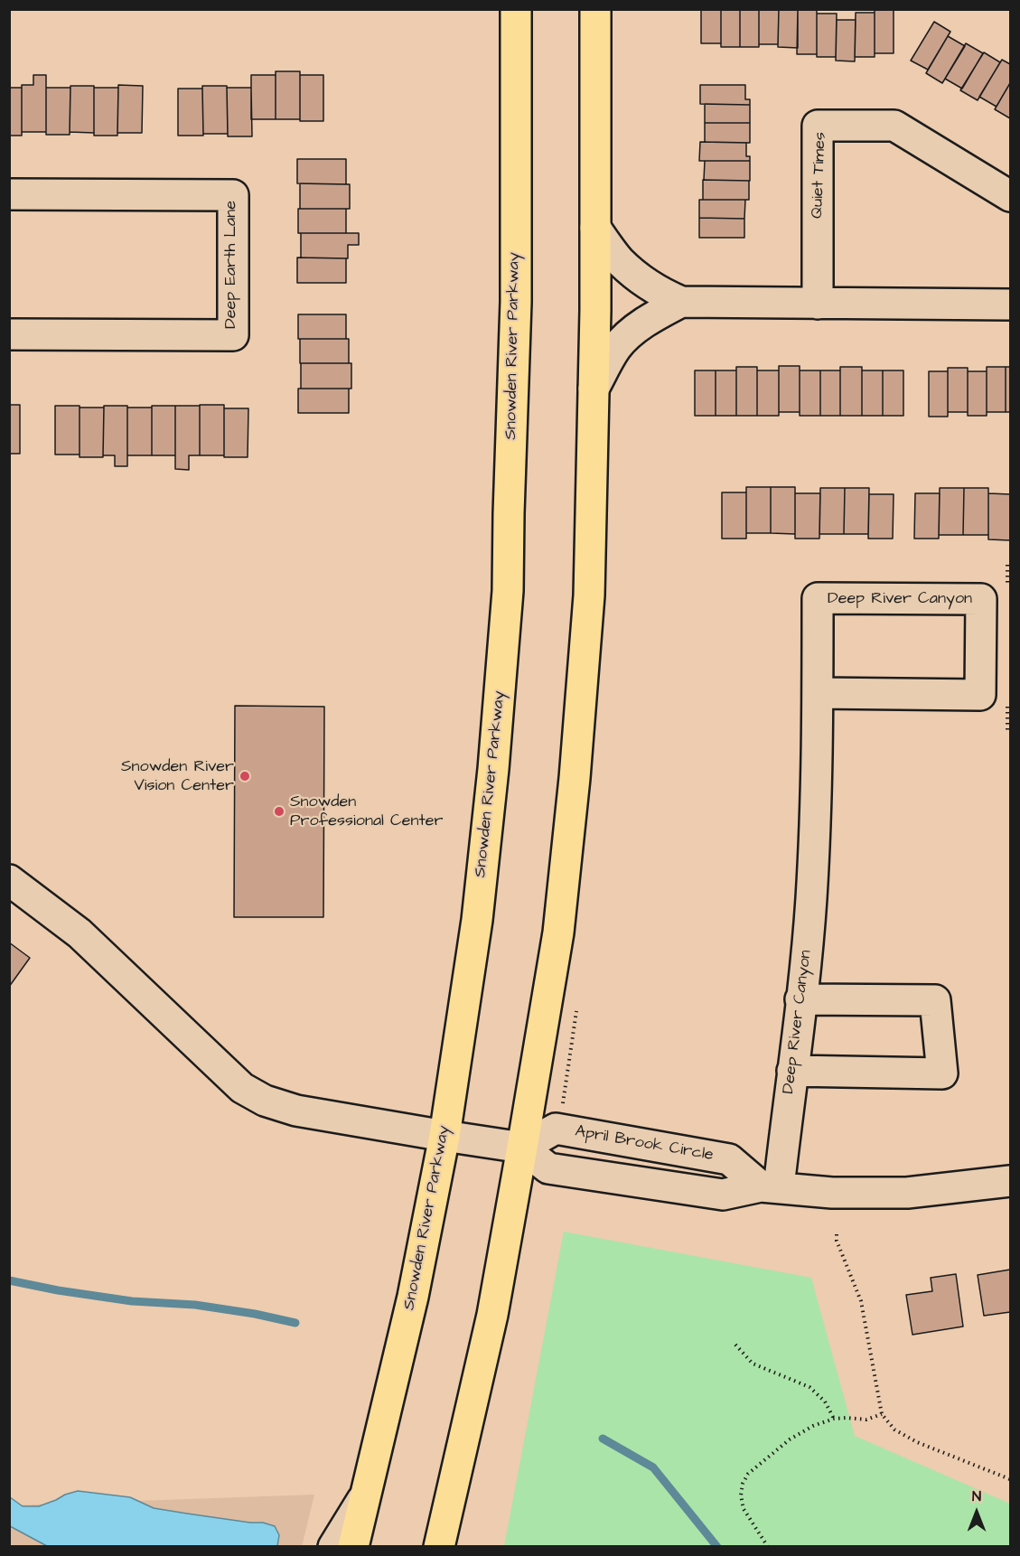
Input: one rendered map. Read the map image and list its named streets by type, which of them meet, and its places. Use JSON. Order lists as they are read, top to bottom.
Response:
{
  "streets": {
    "main road": ["Snowden River Parkway"],
    "street": [
      "Quiet Times",
      "Deep Earth Lane",
      "Deep River Canyon",
      "April Brook Circle"
    ]
  },
  "crossings": [
    ["Deep River Canyon", "April Brook Circle"]
  ],
  "places": ["Snowden River Vision Center", "Snowden Professional Center"],
  "north": "top"
}
